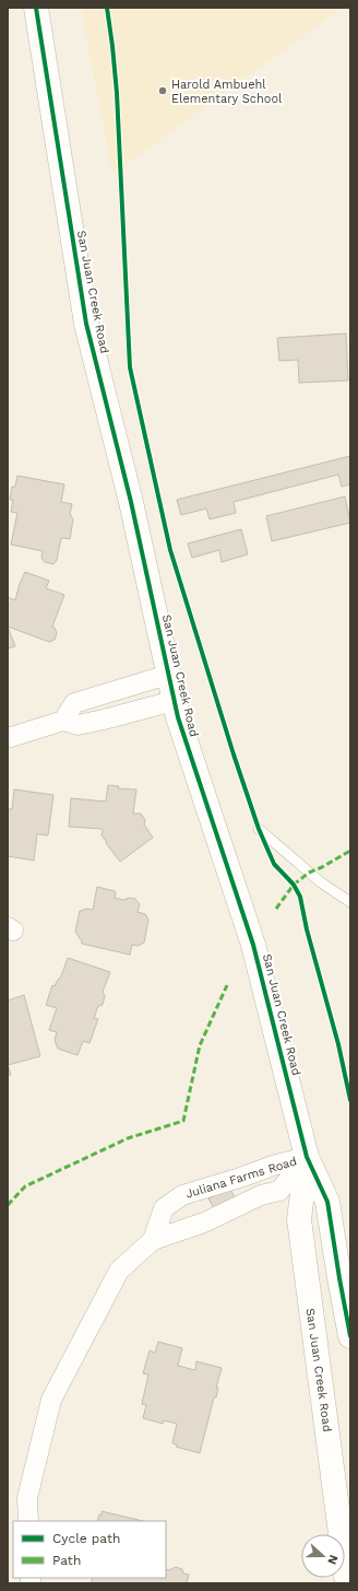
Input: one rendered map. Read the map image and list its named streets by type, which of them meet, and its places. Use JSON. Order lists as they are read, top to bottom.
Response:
{
  "streets": {
    "street": ["San Juan Creek Road", "Juliana Farms Road"]
  },
  "crossings": [
    ["San Juan Creek Road", "Juliana Farms Road"]
  ],
  "places": ["Harold Ambuehl Elementary School"],
  "legend": ["Cycle path", "Path"],
  "north": "right"
}
